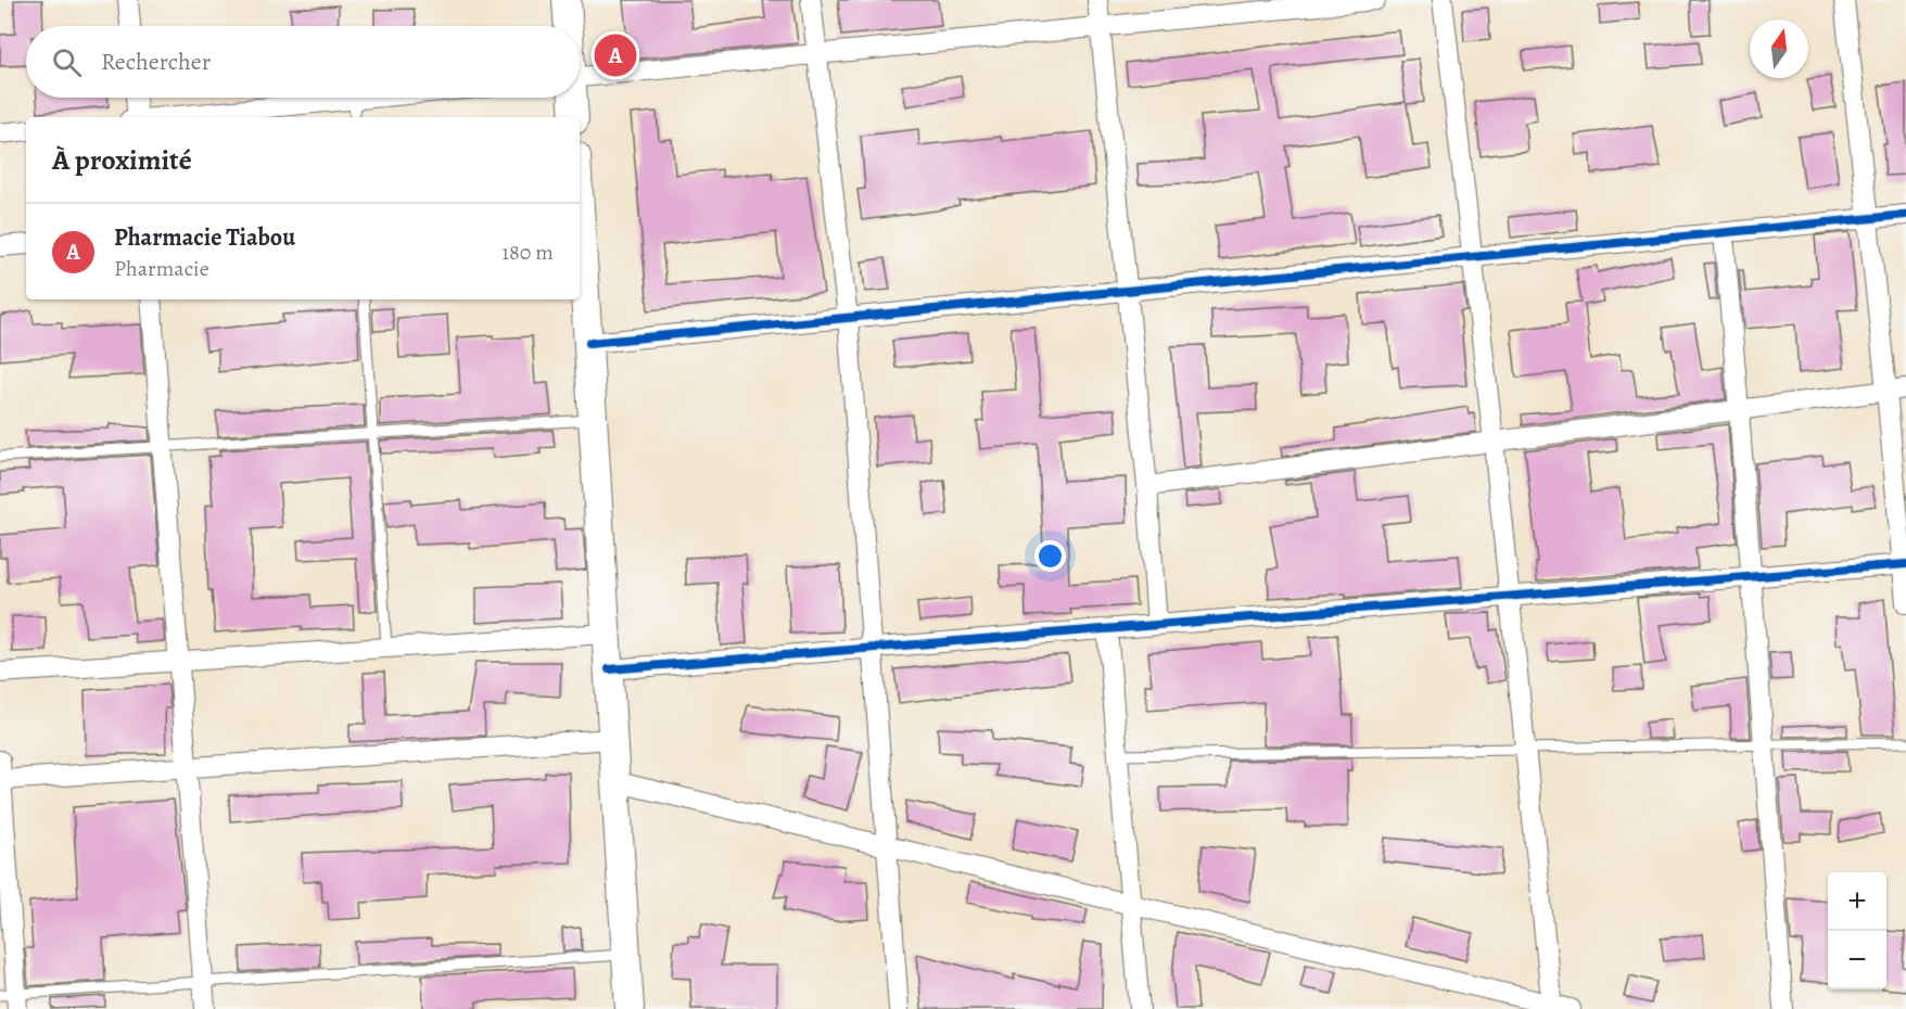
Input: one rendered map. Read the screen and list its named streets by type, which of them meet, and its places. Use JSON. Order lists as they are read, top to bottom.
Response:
{
  "north": "top",
  "page": {
    "search": "Rechercher",
    "pins": "A",
    "heading": "À proximité",
    "list": [
      {
        "mark": "A",
        "name": "Pharmacie Tiabou",
        "note": "Pharmacie",
        "value": "180 m"
      }
    ],
    "map_buttons": ["+", "−"]
  }
}
